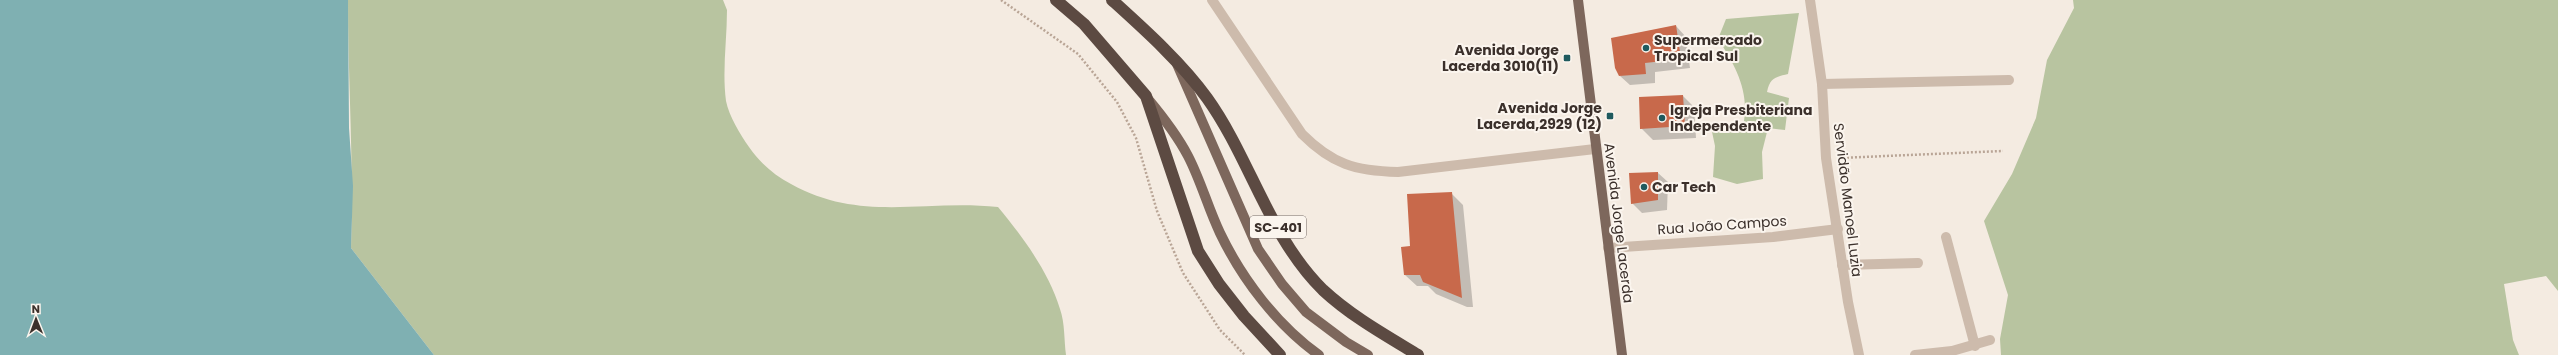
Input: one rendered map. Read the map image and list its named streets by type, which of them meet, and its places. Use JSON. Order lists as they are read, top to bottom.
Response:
{
  "streets": {
    "highway": ["SC-401"],
    "main road": ["Avenida Jorge Lacerda"],
    "street": ["Servidão Manoel Luzia", "Rua João Campos"]
  },
  "crossings": [
    ["Servidão Manoel Luzia", "Rua João Campos"],
    ["Avenida Jorge Lacerda", "Rua João Campos"]
  ],
  "places": {
    "other": ["Supermercado Tropical Sul", "Igreja Presbiteriana Independente", "Car Tech"],
    "transit": ["Avenida Jorge Lacerda 3010(11)", "Avenida Jorge Lacerda,2929 (12)"]
  },
  "north": "top"
}
